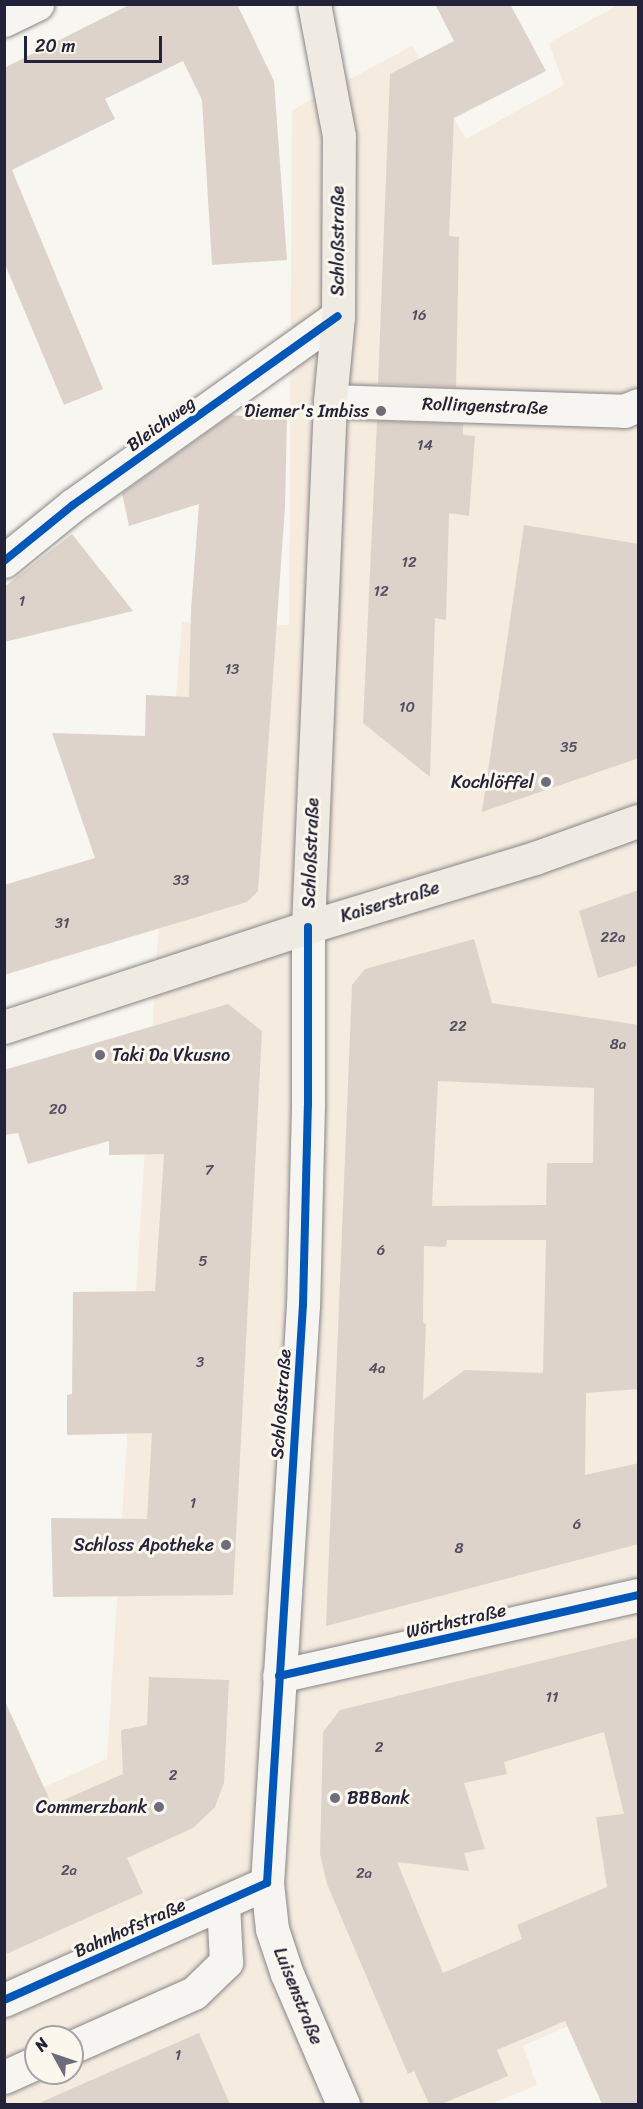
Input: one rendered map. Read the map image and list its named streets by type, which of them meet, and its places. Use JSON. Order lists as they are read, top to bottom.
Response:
{
  "streets": {
    "main road": ["Schloßstraße", "Kaiserstraße"],
    "street": [
      "Rollingenstraße",
      "Bleichweg",
      "Wörthstraße",
      "Bahnhofstraße",
      "Luisenstraße"
    ]
  },
  "crossings": [
    ["Schloßstraße", "Rollingenstraße"],
    ["Schloßstraße", "Bleichweg"],
    ["Schloßstraße", "Kaiserstraße"],
    ["Schloßstraße", "Wörthstraße"],
    ["Schloßstraße", "Bahnhofstraße"],
    ["Schloßstraße", "Luisenstraße"],
    ["Bahnhofstraße", "Luisenstraße"]
  ],
  "places": [
    "Diemer's Imbiss",
    "Kochlöffel",
    "Taki Da Vkusno",
    "Schloss Apotheke",
    "BBBank",
    "Commerzbank"
  ],
  "house_numbers": [
    "16",
    "14",
    "12",
    "12",
    "1",
    "13",
    "10",
    "35",
    "33",
    "31",
    "22a",
    "22",
    "8a",
    "20",
    "7",
    "6",
    "5",
    "3",
    "4a",
    "1",
    "6",
    "8",
    "11",
    "2",
    "2",
    "2a",
    "2a",
    "1"
  ],
  "scale_bar": "20 m",
  "north": "top left"
}
